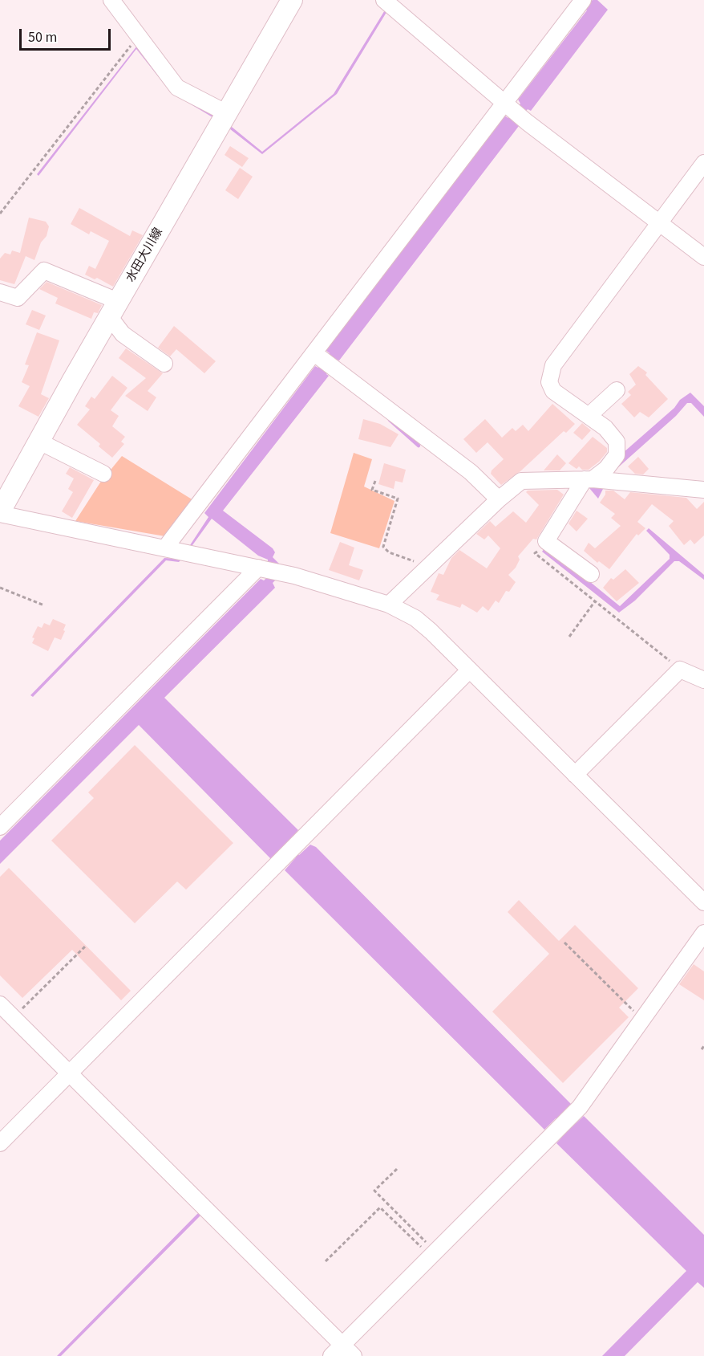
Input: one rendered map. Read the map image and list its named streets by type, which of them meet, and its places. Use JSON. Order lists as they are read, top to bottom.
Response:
{
  "streets": {
    "main road": ["水田大川線"]
  },
  "scale_bar": "50 m"
}
